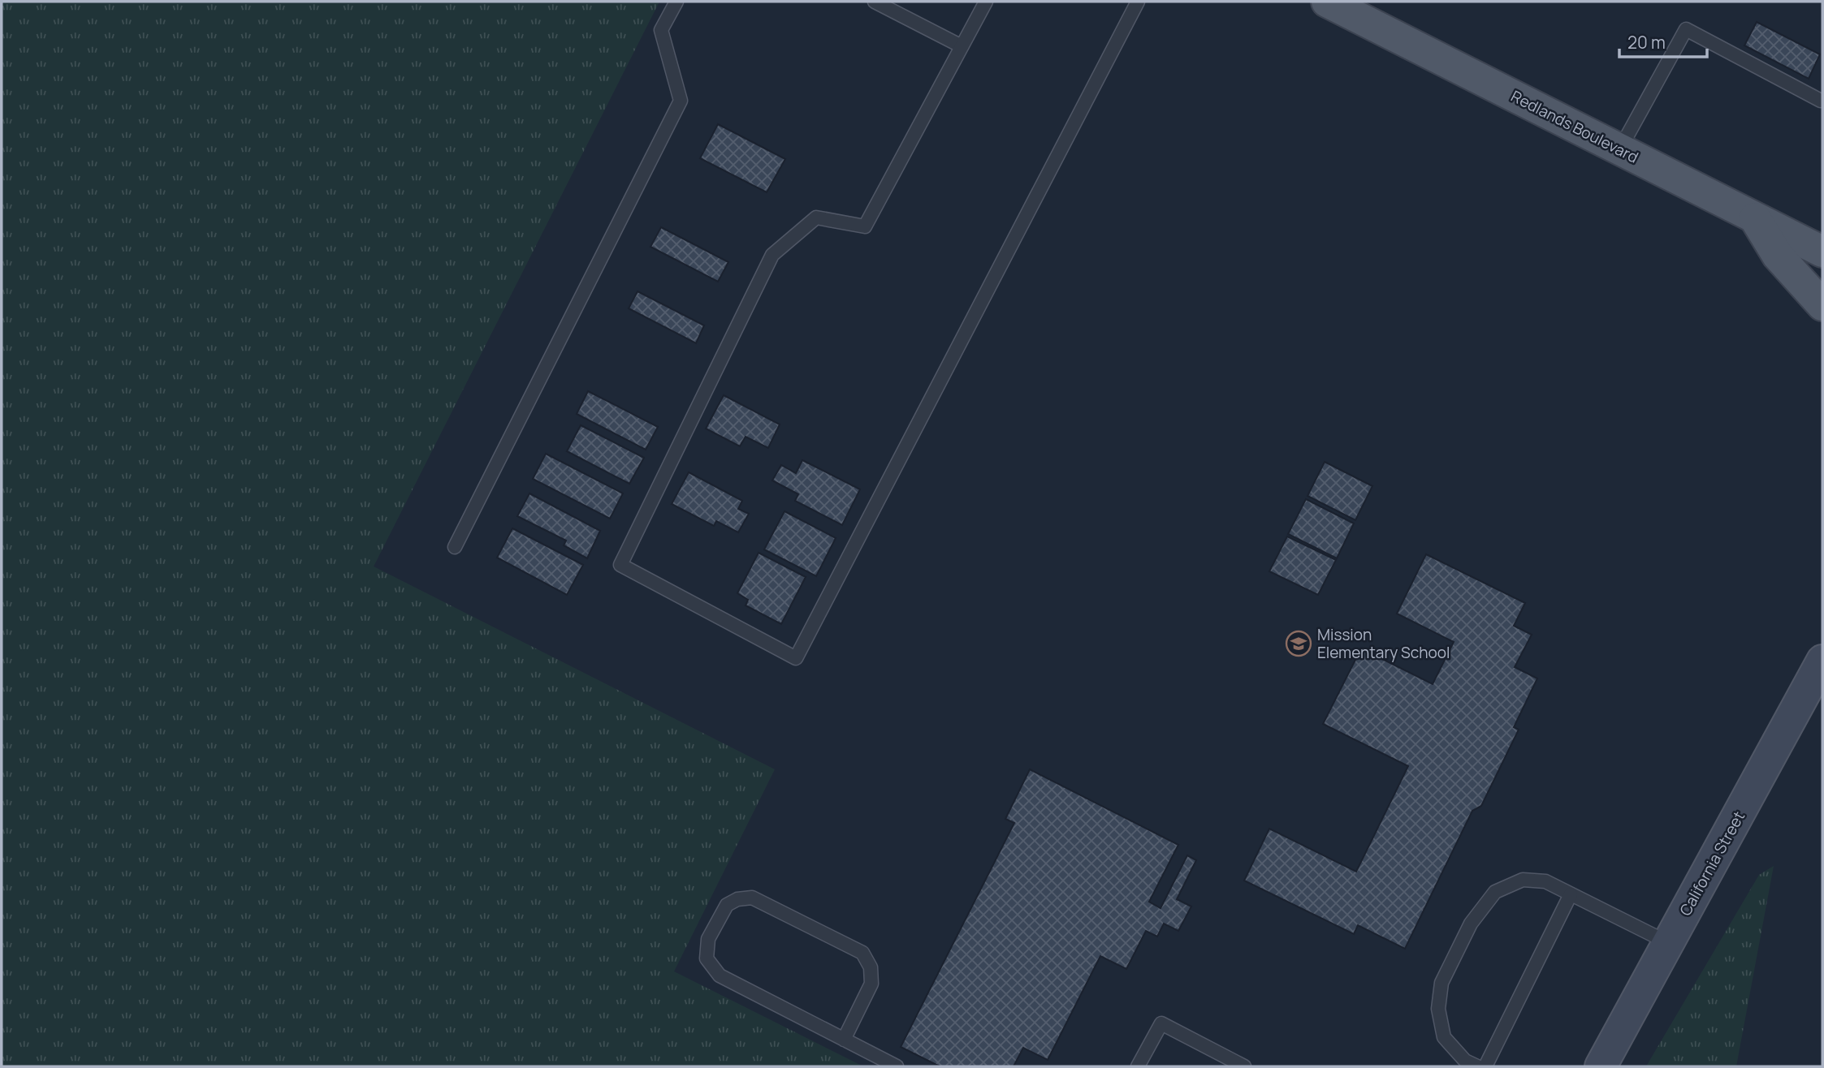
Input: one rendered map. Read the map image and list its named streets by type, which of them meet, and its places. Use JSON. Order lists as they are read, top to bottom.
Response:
{
  "streets": {
    "main road": ["Redlands Boulevard", "California Street"]
  },
  "places": {
    "school or university": ["Mission Elementary School"]
  },
  "scale_bar": "20 m"
}
